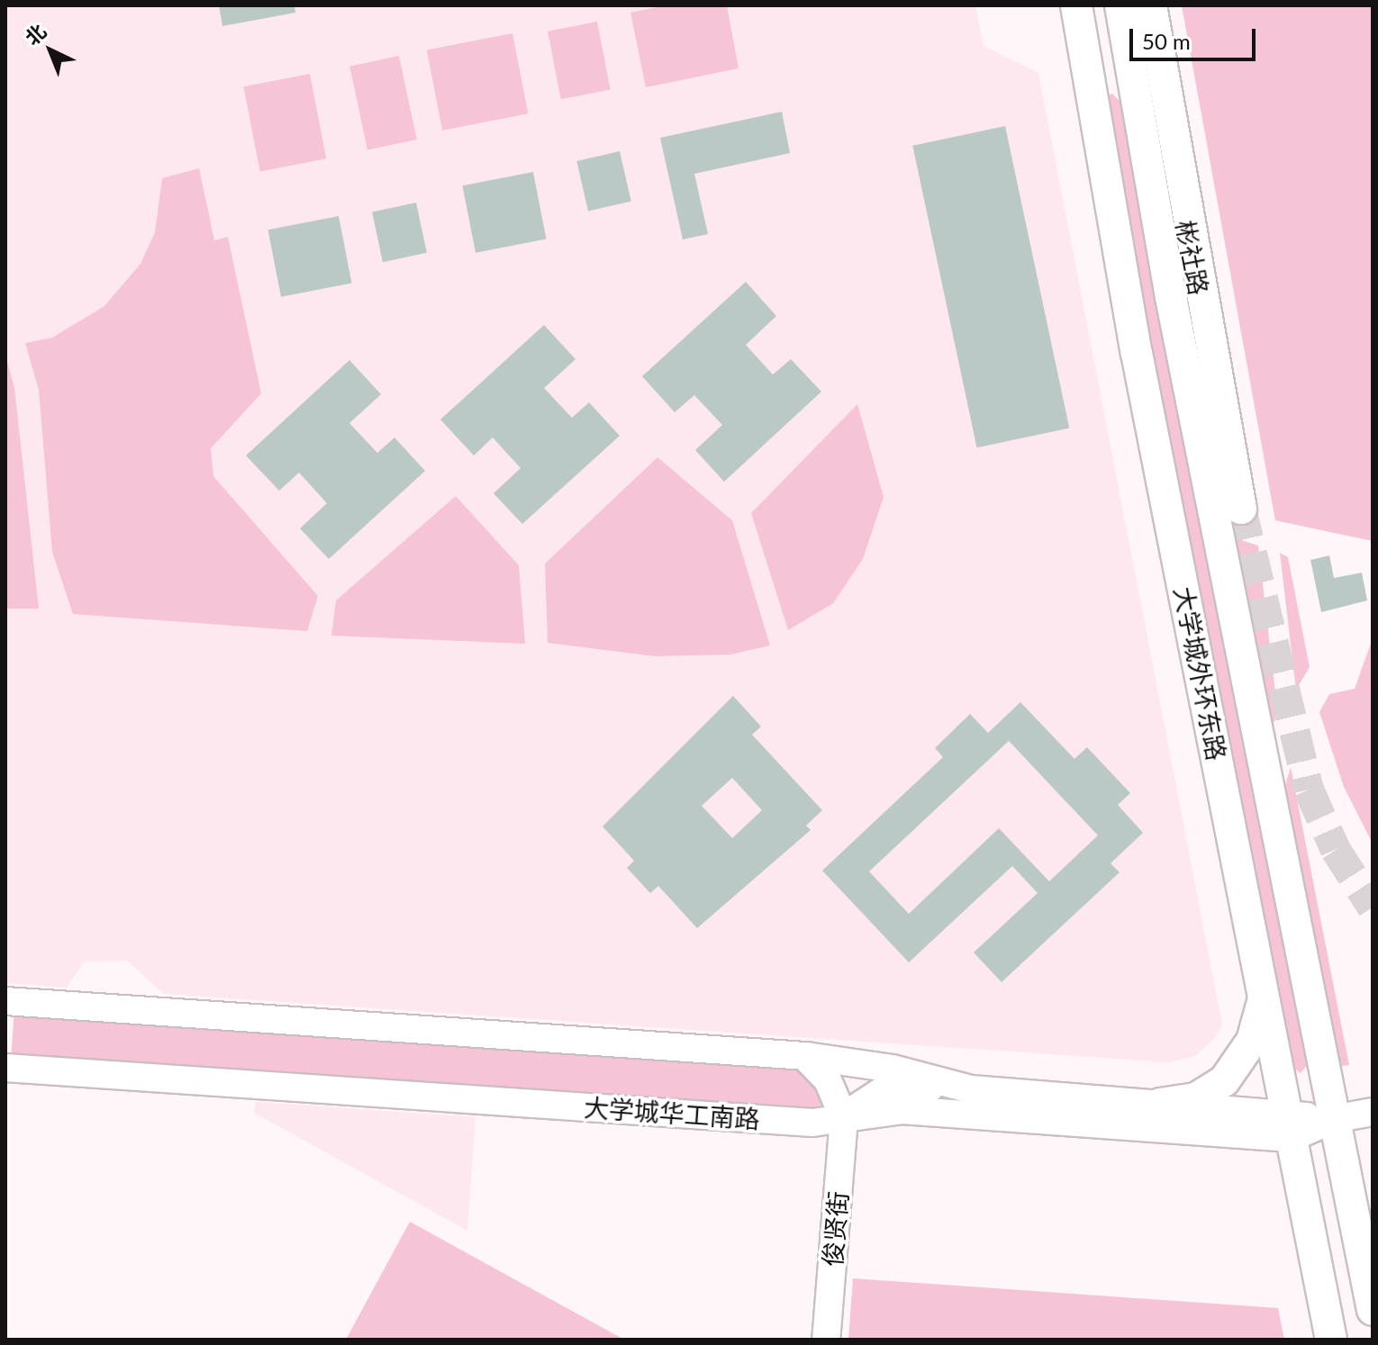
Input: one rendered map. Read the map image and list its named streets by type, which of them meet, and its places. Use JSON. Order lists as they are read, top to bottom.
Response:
{
  "streets": {
    "main road": [
      "彬社路",
      "大学城外环东路",
      "大学城华工南路",
      "俊贤街"
    ]
  },
  "crossings": [
    ["大学城外环东路", "大学城华工南路"],
    ["大学城华工南路", "俊贤街"]
  ],
  "scale_bar": "50 m",
  "north": "top left"
}
